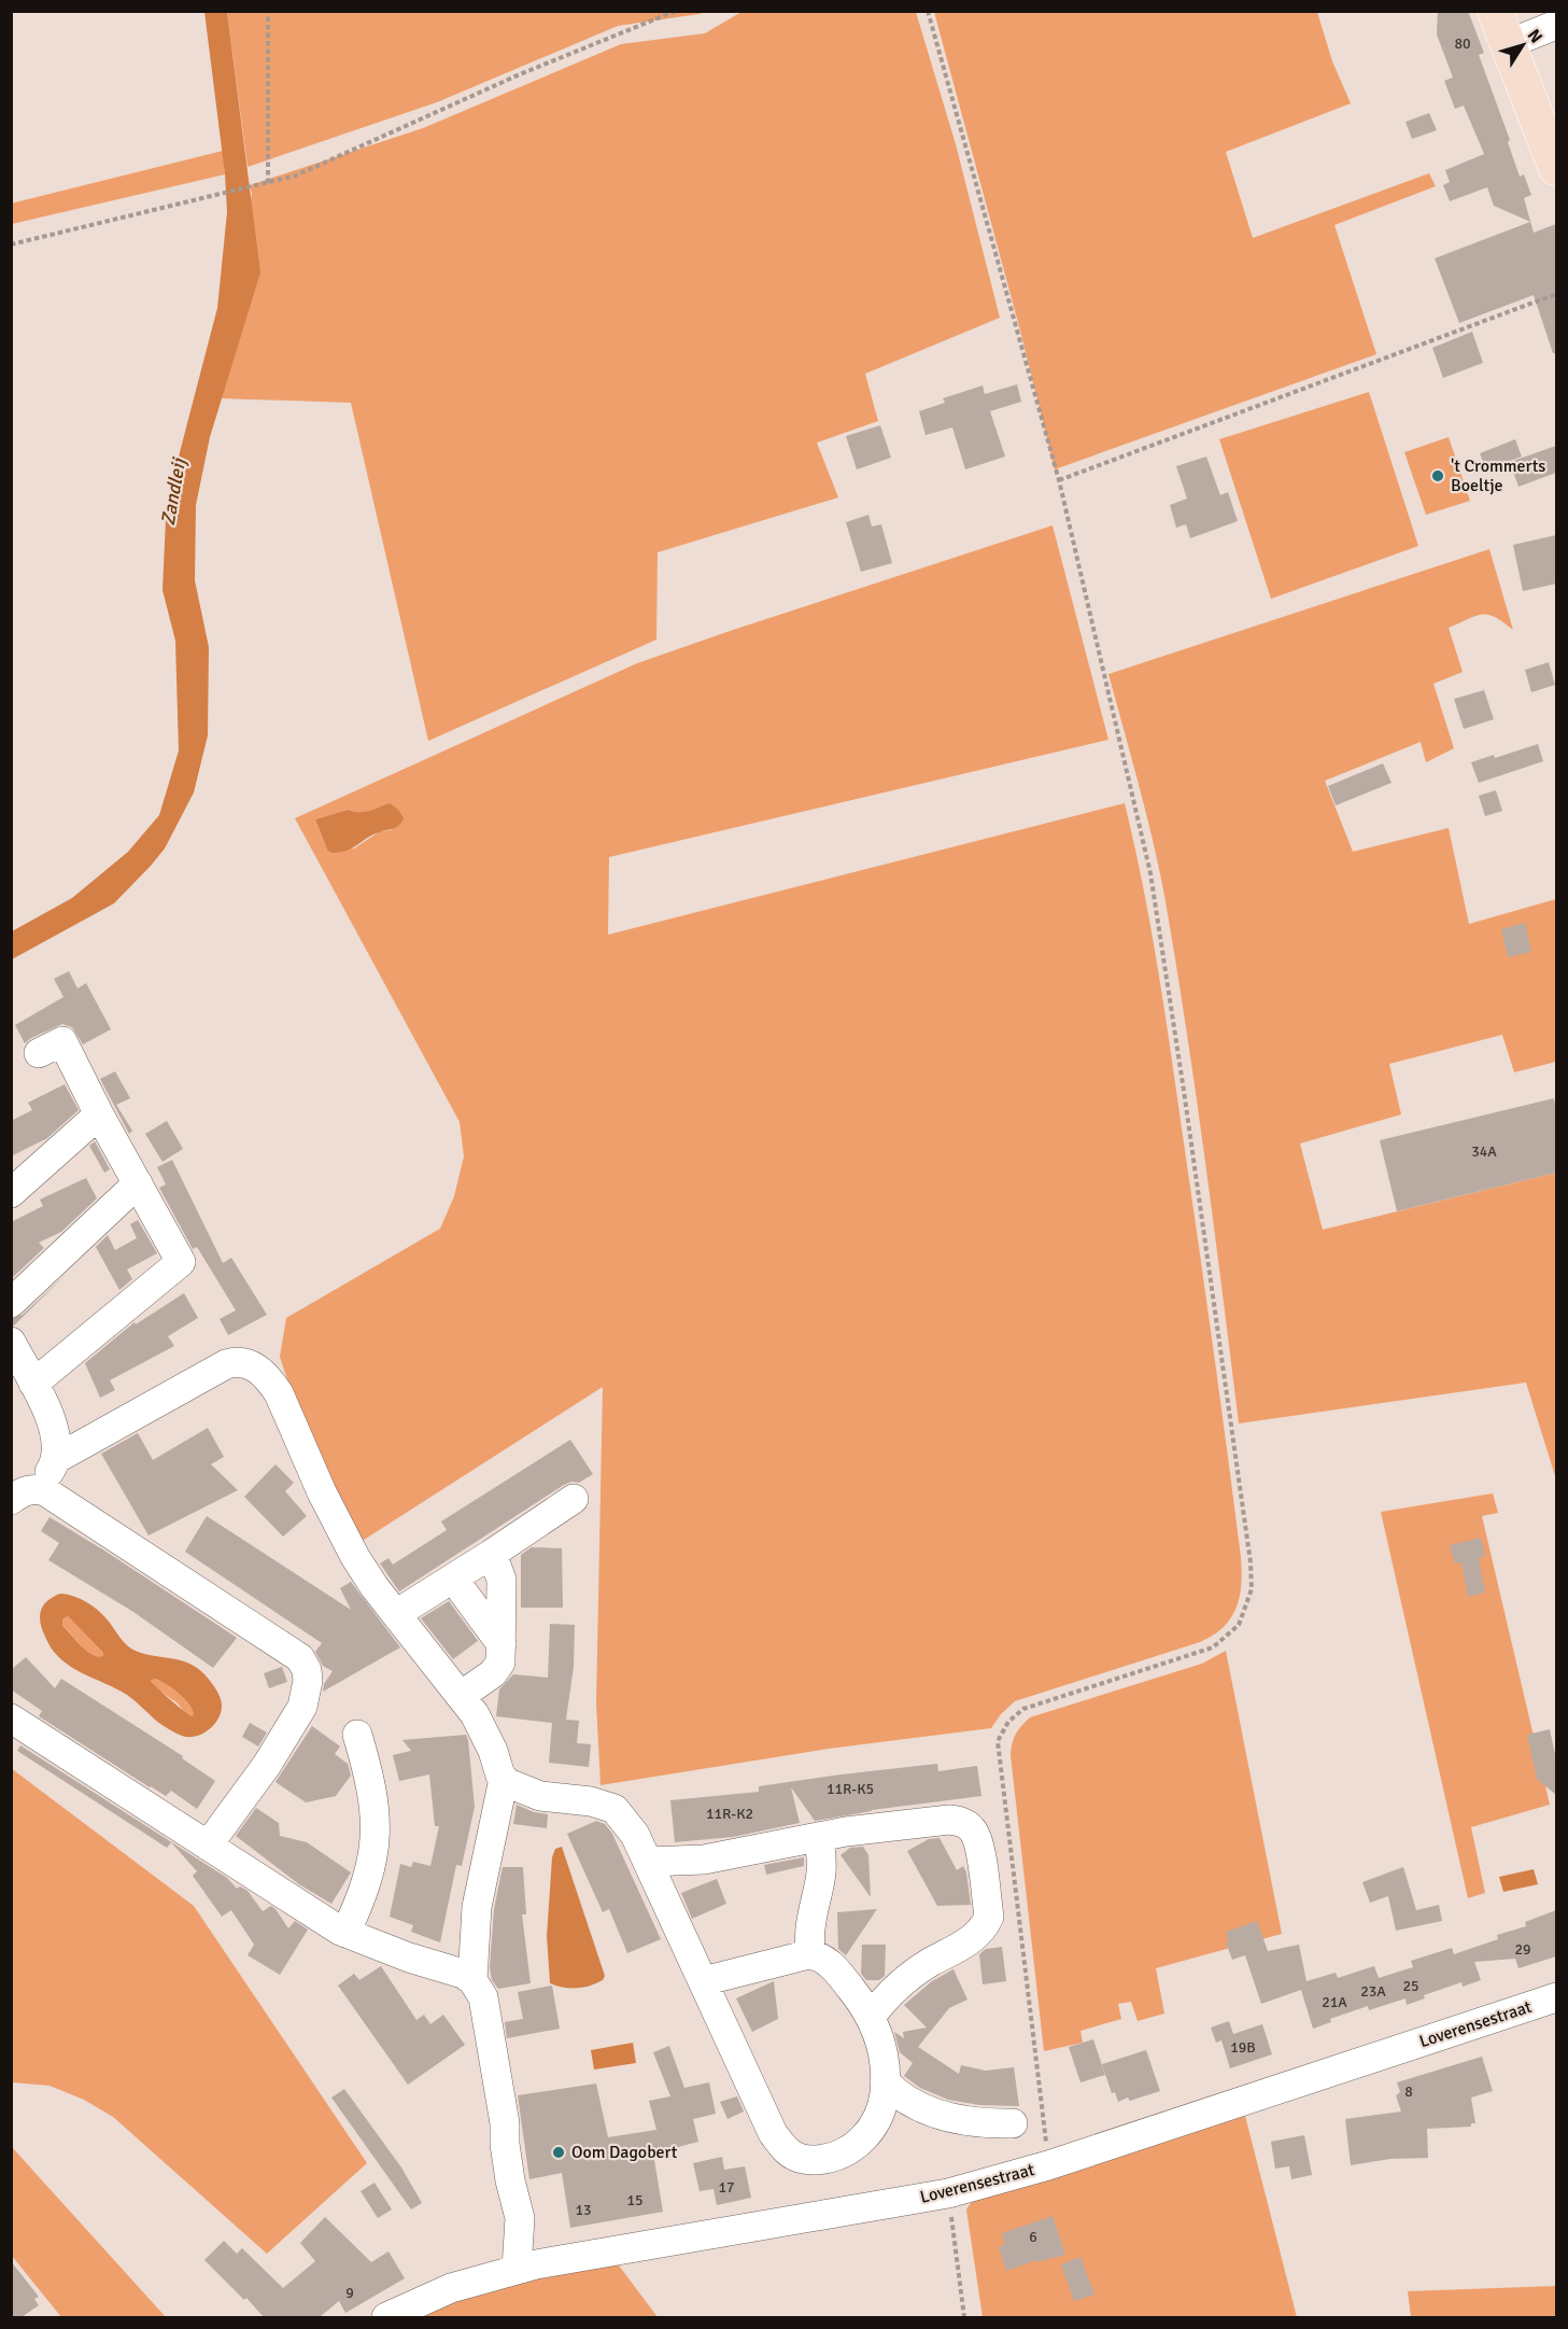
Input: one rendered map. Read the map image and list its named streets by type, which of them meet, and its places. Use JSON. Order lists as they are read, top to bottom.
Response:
{
  "streets": {
    "street": ["Loverensestraat"]
  },
  "water": ["Zandleij"],
  "places": ["'t Crommerts Boeltje", "Oom Dagobert"],
  "house_numbers": [
    "80",
    "34A",
    "11R-K5",
    "11R-K2",
    "29",
    "25",
    "23A",
    "21A",
    "19B",
    "8",
    "17",
    "15",
    "13",
    "6",
    "9"
  ],
  "north": "top right"
}
